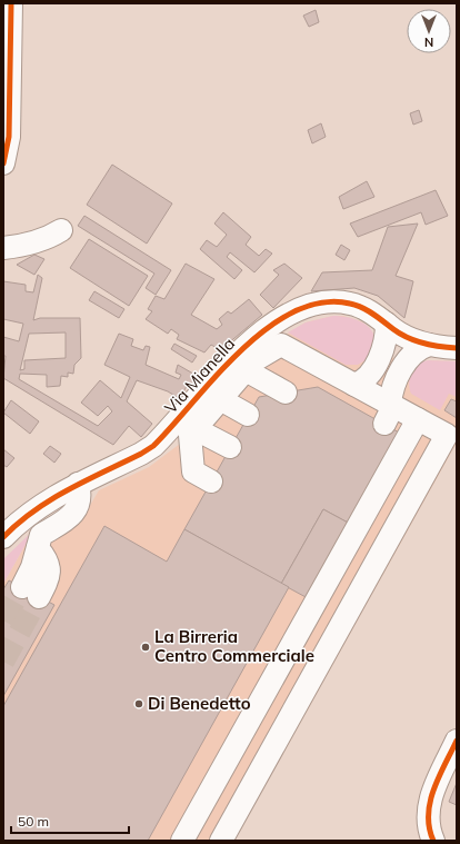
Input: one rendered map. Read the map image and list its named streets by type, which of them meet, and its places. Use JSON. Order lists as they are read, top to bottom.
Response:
{
  "streets": {
    "street": ["Via Mianella"]
  },
  "places": ["La Birreria Centro Commerciale", "Di Benedetto"],
  "scale_bar": "50 m",
  "north": "bottom"
}
